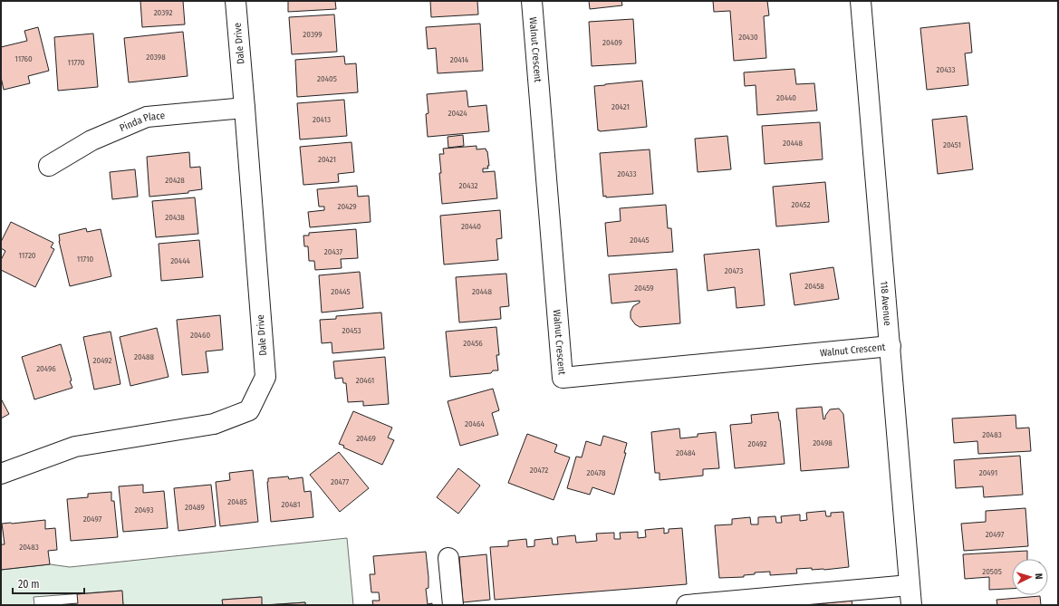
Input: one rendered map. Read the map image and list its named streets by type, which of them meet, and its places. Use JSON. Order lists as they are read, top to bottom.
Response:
{
  "streets": {
    "street": [
      "Dale Drive",
      "Walnut Crescent",
      "Pinda Place",
      "118 Avenue"
    ]
  },
  "crossings": [
    ["Dale Drive", "Pinda Place"],
    ["Walnut Crescent", "118 Avenue"]
  ],
  "house_numbers": [
    "20392",
    "20399",
    "20430",
    "20409",
    "20398",
    "11760",
    "20414",
    "11770",
    "20433",
    "20405",
    "20440",
    "20421",
    "20424",
    "20413",
    "20448",
    "20451",
    "20421",
    "20433",
    "20428",
    "20432",
    "20452",
    "20429",
    "20438",
    "20440",
    "20445",
    "20437",
    "11720",
    "11710",
    "20444",
    "20473",
    "20458",
    "20459",
    "20445",
    "20448",
    "20453",
    "20460",
    "20456",
    "20488",
    "20492",
    "20496",
    "20461",
    "20464",
    "20483",
    "20469",
    "20498",
    "20492",
    "20484",
    "20472",
    "20478",
    "20491",
    "20477",
    "20485",
    "20481",
    "20489",
    "20493",
    "20497",
    "20497",
    "20483",
    "20505"
  ],
  "scale_bar": "20 m",
  "north": "right"
}
